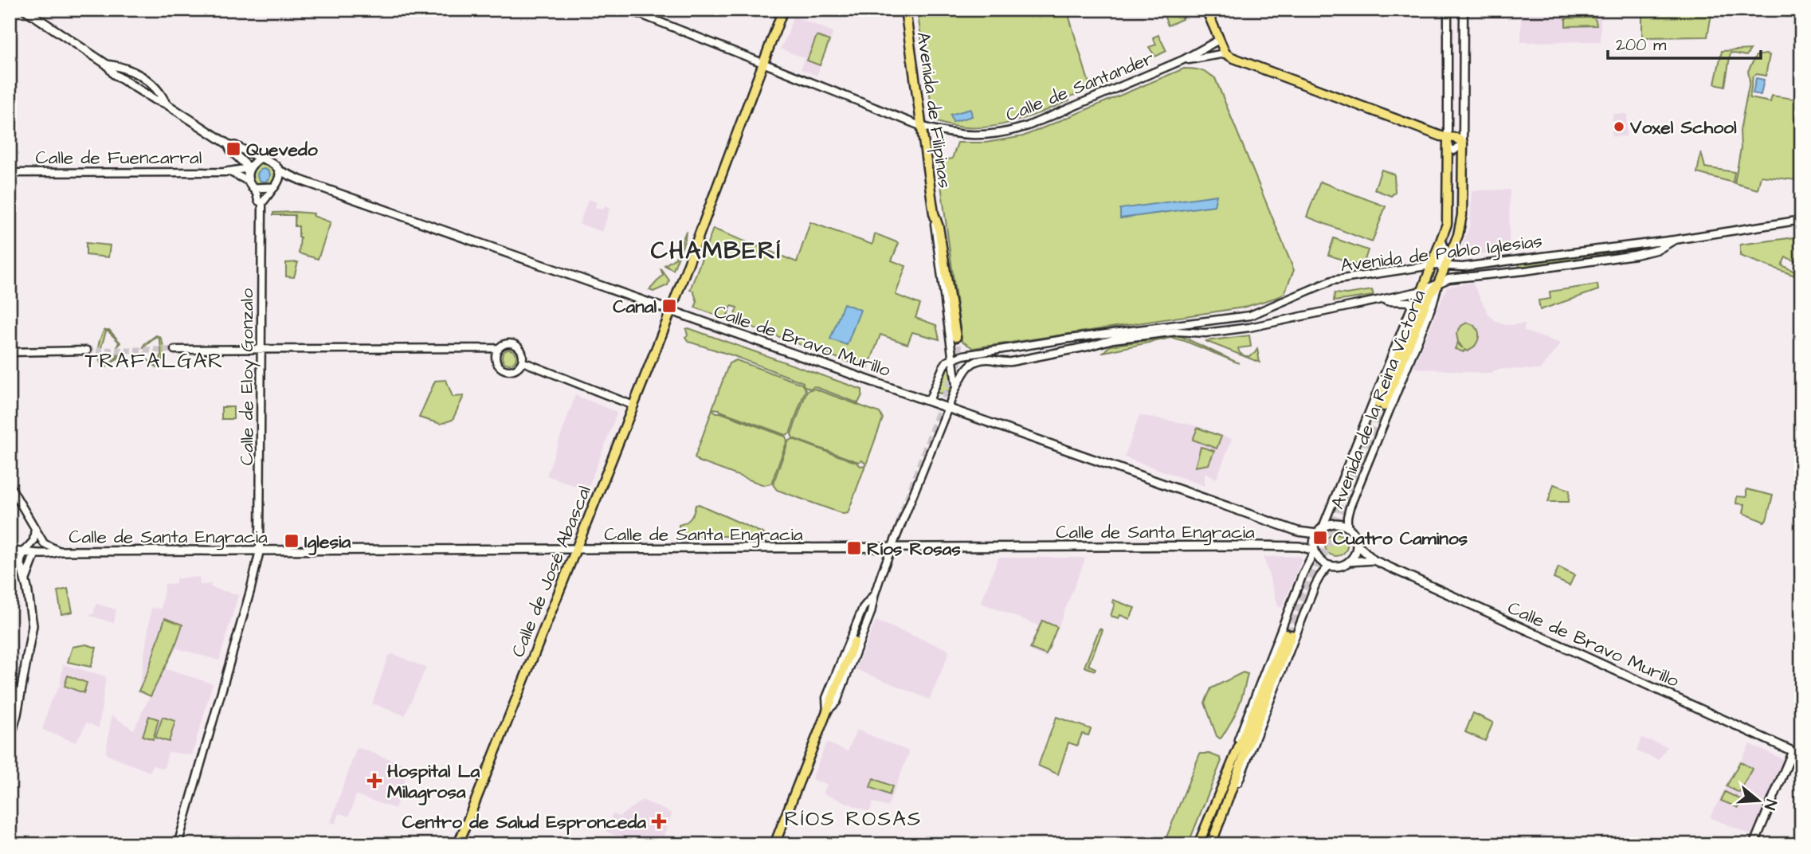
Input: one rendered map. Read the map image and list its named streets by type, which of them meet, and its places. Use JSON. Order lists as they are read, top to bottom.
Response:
{
  "streets": {
    "main road": [
      "Avenida de Filipinas",
      "Calle de Bravo Murillo",
      "Avenida de la Reina Victoria",
      "Calle de Santa Engracia",
      "Calle de José Abascal"
    ],
    "street": [
      "Calle de Santander",
      "Calle de Fuencarral",
      "Avenida de Pablo Iglesias",
      "Calle de Eloy Gonzalo"
    ]
  },
  "crossings": [
    ["Calle de Santander", "Avenida de Filipinas"],
    ["Calle de Santander", "Calle de José Abascal"],
    ["Avenida de Filipinas", "Avenida de Pablo Iglesias"],
    ["Calle de Fuencarral", "Calle de Bravo Murillo"],
    ["Avenida de Pablo Iglesias", "Avenida de la Reina Victoria"],
    ["Calle de Bravo Murillo", "Avenida de la Reina Victoria"],
    ["Calle de Bravo Murillo", "Calle de Santa Engracia"],
    ["Calle de Bravo Murillo", "Calle de José Abascal"],
    ["Calle de Eloy Gonzalo", "Calle de Santa Engracia"],
    ["Avenida de la Reina Victoria", "Calle de Santa Engracia"],
    ["Calle de Santa Engracia", "Calle de José Abascal"]
  ],
  "districts": ["CHAMBERÍ", "TRAFALGAR", "RÍOS ROSAS"],
  "places": {
    "other": ["Voxel School"],
    "transit": [
      "Quevedo",
      "Canal",
      "Cuatro Caminos",
      "Iglesia",
      "Ríos Rosas"
    ],
    "health": ["Hospital La Milagrosa", "Centro de Salud Espronceda"]
  },
  "scale_bar": "200 m",
  "north": "right"
}
